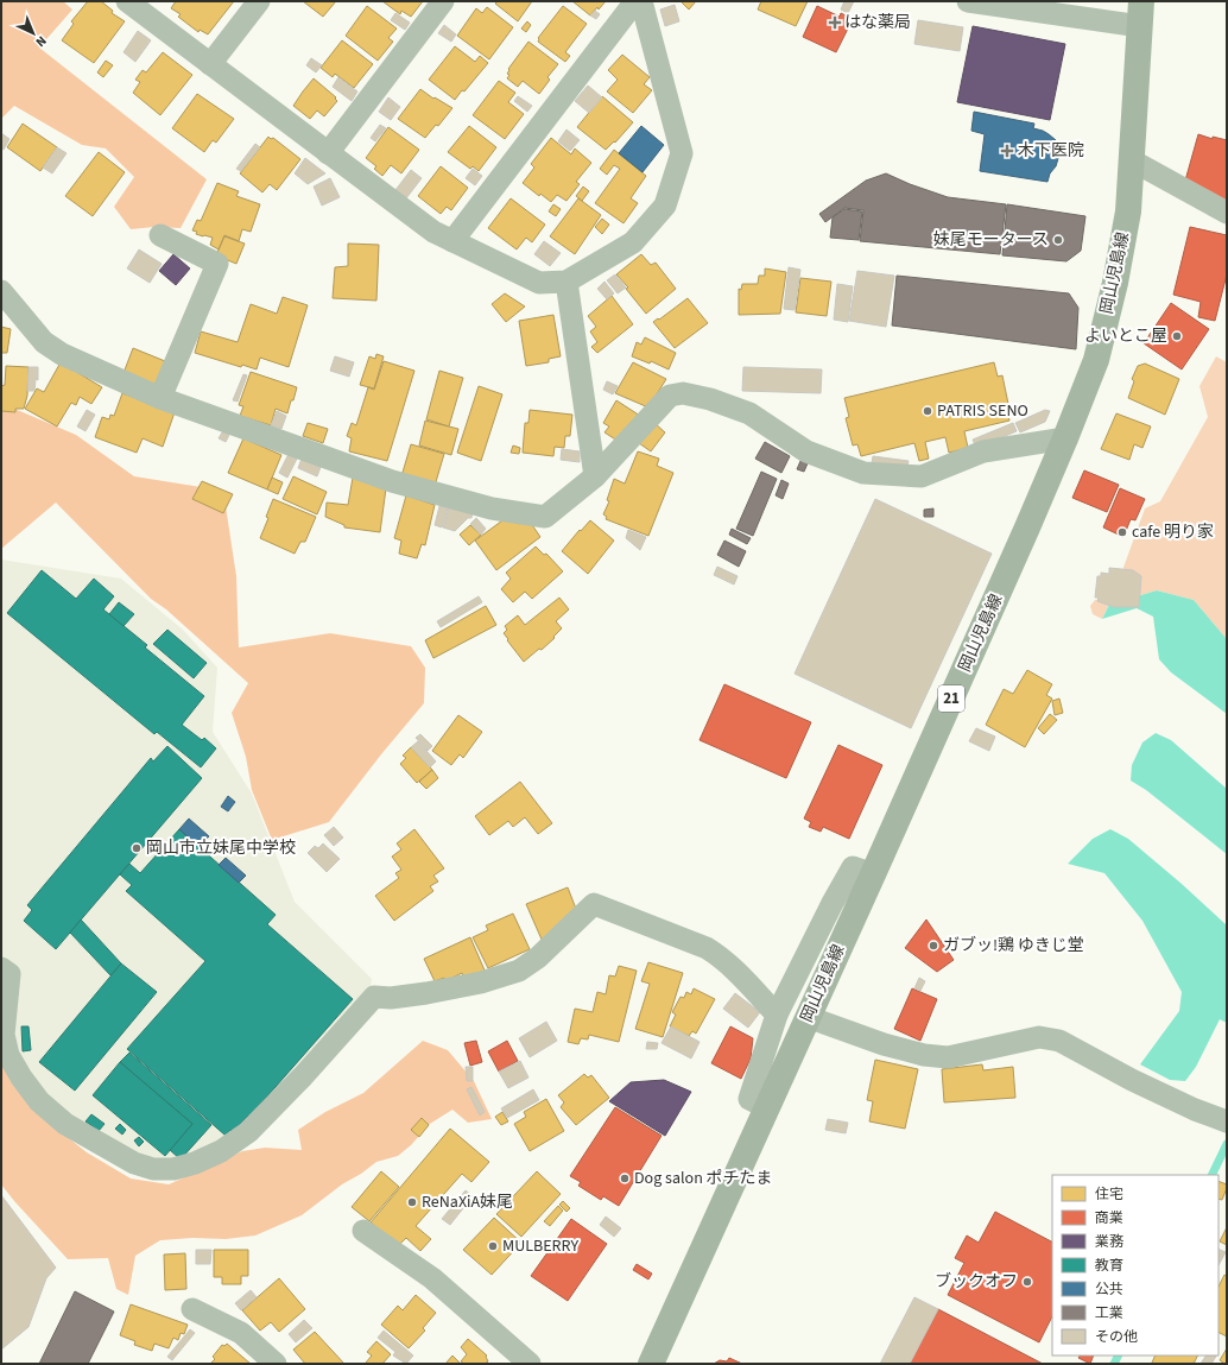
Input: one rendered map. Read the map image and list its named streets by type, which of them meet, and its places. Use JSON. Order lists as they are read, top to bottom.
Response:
{
  "streets": {
    "main road": ["岡山児島線", "21"]
  },
  "places": {
    "health": ["はな薬局", "木下医院"],
    "other": [
      "妹尾モータース",
      "よいとこ屋",
      "PATRIS SENO",
      "cafe 明り家",
      "岡山市立妹尾中学校",
      "ガブッ!鶏 ゆきじ堂",
      "Dog salon ポチたま",
      "ReNaXiA妹尾",
      "MULBERRY",
      "ブックオフ"
    ]
  },
  "legend": [
    "住宅",
    "商業",
    "業務",
    "教育",
    "公共",
    "工業",
    "その他"
  ],
  "north": "bottom right"
}
